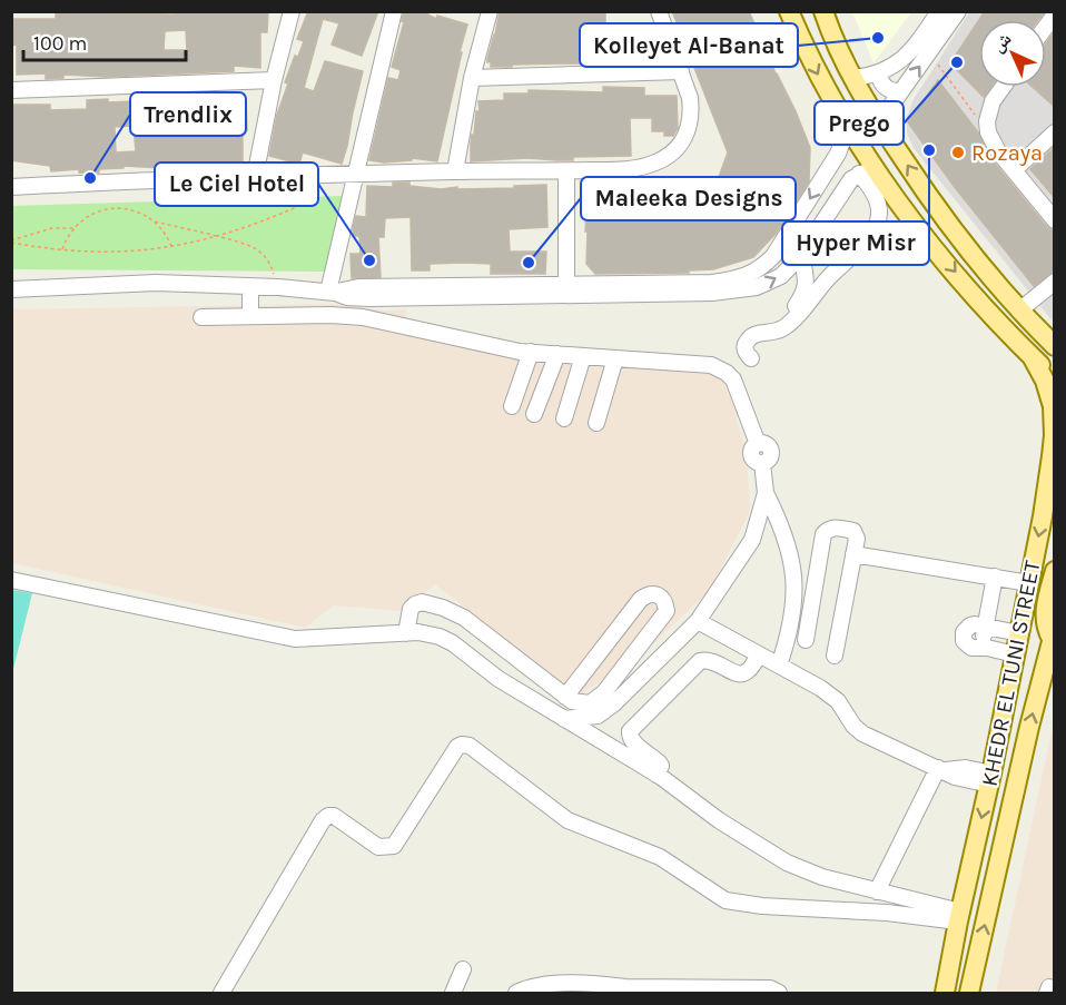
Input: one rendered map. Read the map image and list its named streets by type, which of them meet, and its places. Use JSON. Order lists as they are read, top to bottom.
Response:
{
  "streets": {
    "main road": ["KHEDR EL TUNI STREET"]
  },
  "places": [
    "Kolleyet Al-Banat",
    "Prego",
    "Hyper Misr",
    "Rozaya",
    "Trendlix",
    "Le Ciel Hotel",
    "Maleeka Designs"
  ],
  "scale_bar": "100 m",
  "north": "top left"
}
